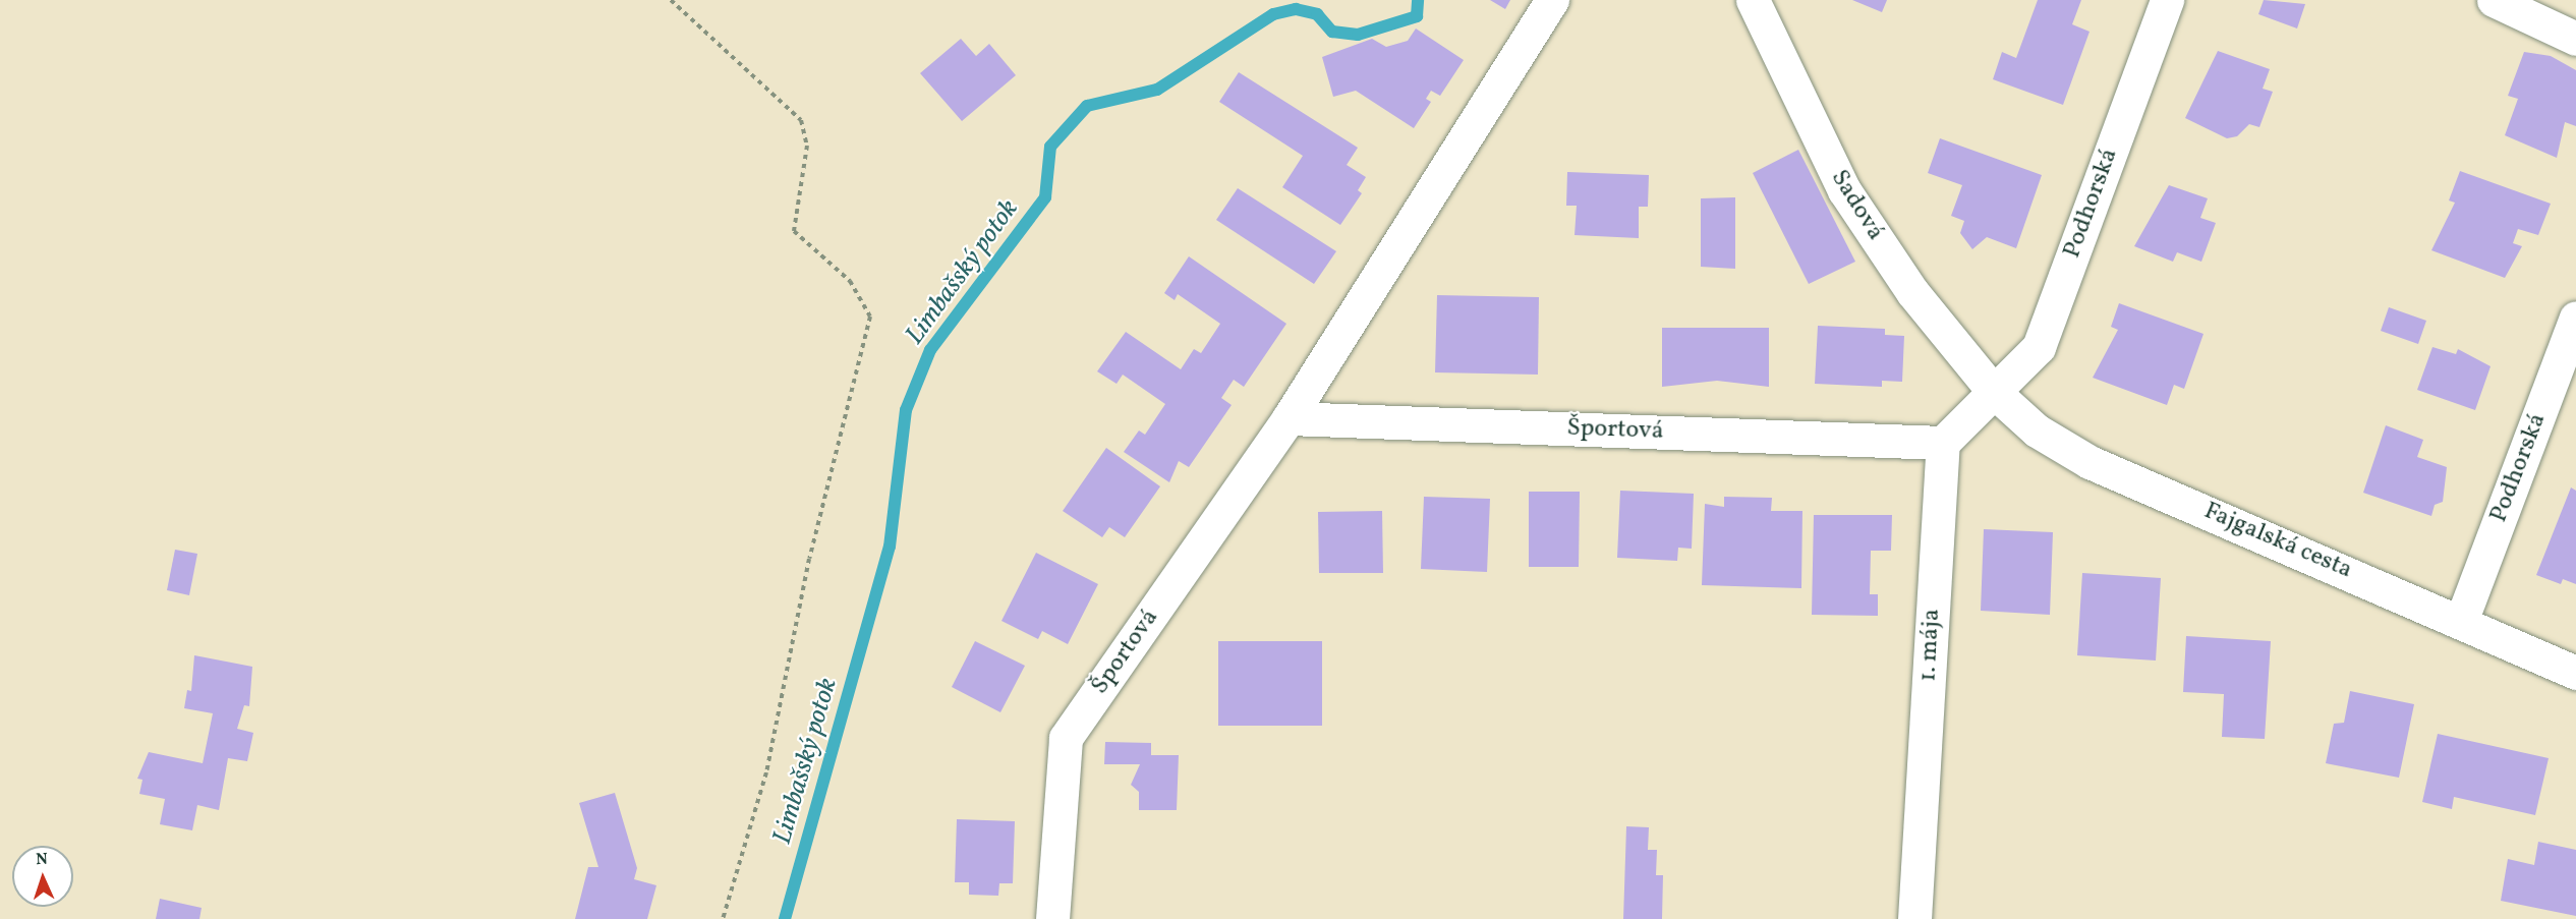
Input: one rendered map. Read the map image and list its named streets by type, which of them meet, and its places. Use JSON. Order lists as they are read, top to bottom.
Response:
{
  "streets": {
    "street": [
      "Podhorská",
      "Sadová",
      "Športová",
      "Fajgalská cesta",
      "1. mája"
    ]
  },
  "crossings": [
    ["Podhorská", "Sadová"],
    ["Podhorská", "Fajgalská cesta"],
    ["Sadová", "Fajgalská cesta"],
    ["Športová", "1. mája"]
  ],
  "water": ["Limbašský potok"],
  "north": "top"
}
